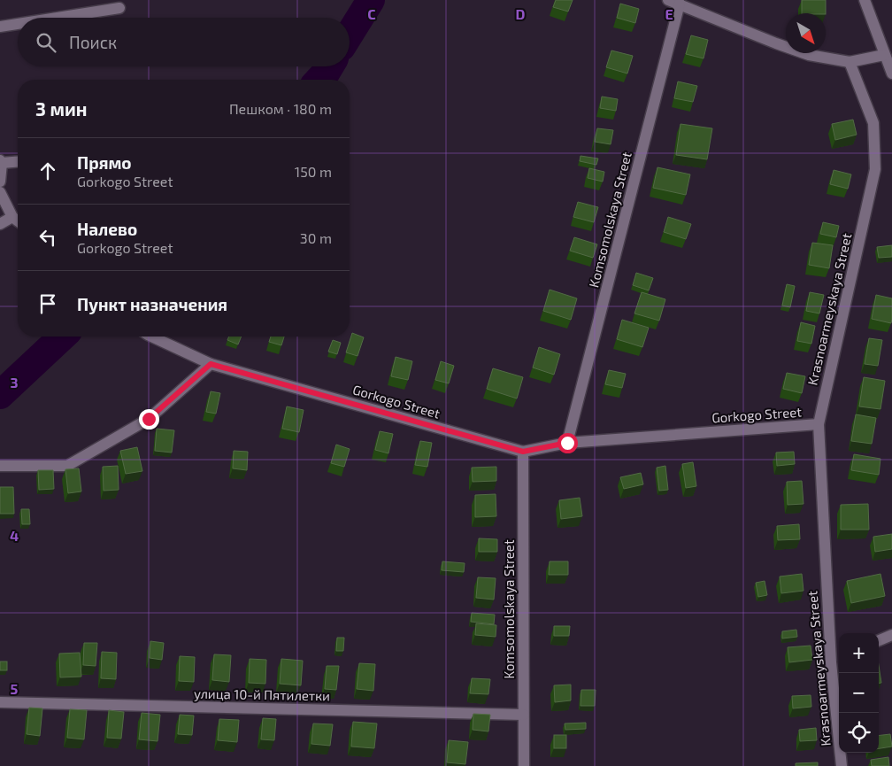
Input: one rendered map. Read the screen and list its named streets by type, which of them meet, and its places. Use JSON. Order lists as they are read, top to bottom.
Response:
{
  "streets": {
    "street": [
      "Komsomolskaya Street",
      "Krasnoarmeyskaya Street",
      "Gorkogo Street",
      "улица 10-й Пятилетки"
    ]
  },
  "crossings": [
    ["Komsomolskaya Street", "Gorkogo Street"],
    ["Komsomolskaya Street", "улица 10-й Пятилетки"],
    ["Krasnoarmeyskaya Street", "Gorkogo Street"]
  ],
  "north": "bottom right",
  "page": {
    "search": "Поиск",
    "heading": ["3 мин", "Пешком · 180 m"],
    "list": [
      ["Прямо", "Gorkogo Street", "150 m"],
      ["Налево", "Gorkogo Street", "30 m"],
      "Пункт назначения"
    ],
    "map_buttons": ["+", "−"]
  },
  "grid": {
    "columns": ["C", "D", "E"],
    "rows": ["3", "4", "5"]
  }
}
